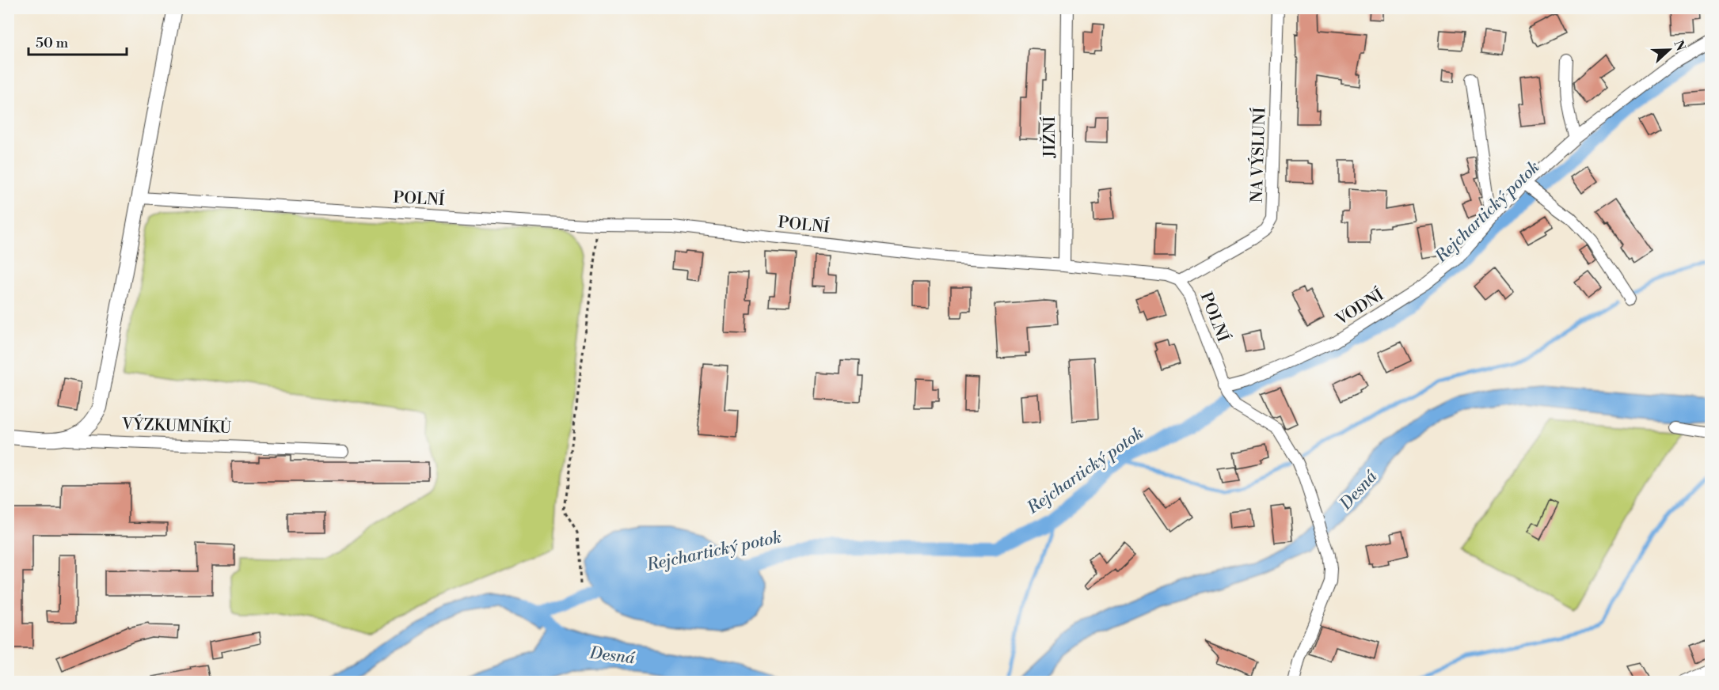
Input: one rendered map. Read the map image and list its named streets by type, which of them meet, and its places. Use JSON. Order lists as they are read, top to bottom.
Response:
{
  "streets": {
    "street": [
      "JIŽNÍ",
      "NA VÝSLUNÍ",
      "POLNÍ",
      "VODNÍ",
      "VÝZKUMNÍKŮ"
    ]
  },
  "crossings": [
    ["JIŽNÍ", "POLNÍ"],
    ["NA VÝSLUNÍ", "POLNÍ"],
    ["POLNÍ", "VODNÍ"]
  ],
  "water": ["Rejchartický potok", "Desná"],
  "scale_bar": "50 m",
  "north": "right"
}
